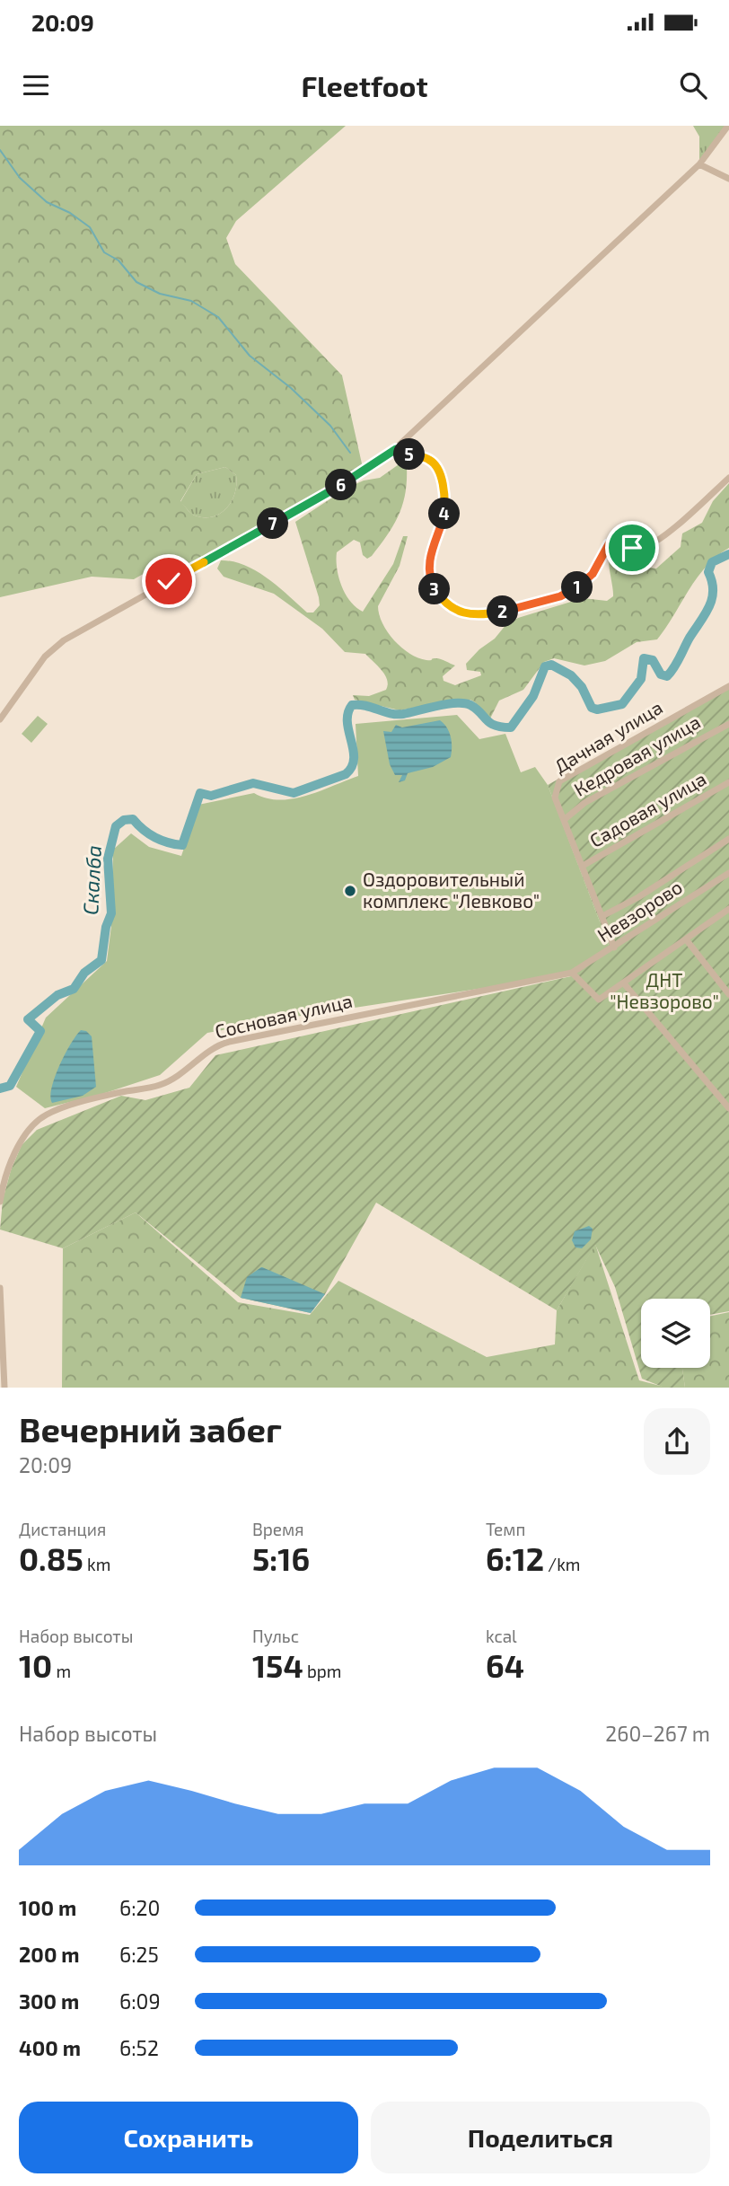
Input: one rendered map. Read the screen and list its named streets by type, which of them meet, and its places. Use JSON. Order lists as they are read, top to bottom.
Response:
{
  "streets": {
    "street": [
      "Дачная улица",
      "Кедровая улица",
      "Садовая улица",
      "Невзорово",
      "Сосновая улица"
    ]
  },
  "crossings": [
    ["Дачная улица", "Кедровая улица"],
    ["Дачная улица", "Садовая улица"],
    ["Дачная улица", "Невзорово"],
    ["Невзорово", "Сосновая улица"]
  ],
  "water": ["Скалба"],
  "parks": ["ДНТ \"Невзорово\""],
  "places": ["Оздоровительный комплекс \"Левково\""],
  "page": {
    "status": "20:09",
    "header": "Fleetfoot",
    "pins": [
      "5",
      "6",
      "4",
      "7",
      "1",
      "3",
      "2"
    ],
    "heading": ["Вечерний забег", "20:09"],
    "stats": [
      ["Дистанция", "0.85 km"],
      ["Время", "5:16"],
      ["Темп", "6:12 /km"],
      ["Набор высоты", "10 m"],
      ["Пульс", "154 bpm"],
      ["kcal", "64"]
    ],
    "chart": ["Набор высоты", "260–267 m"],
    "list": [
      {
        "name": "100 m",
        "note": "6:20"
      },
      {
        "name": "200 m",
        "note": "6:25"
      },
      {
        "name": "300 m",
        "note": "6:09"
      },
      {
        "name": "400 m",
        "note": "6:52"
      }
    ],
    "buttons": ["Сохранить", "Поделиться"]
  }
}
